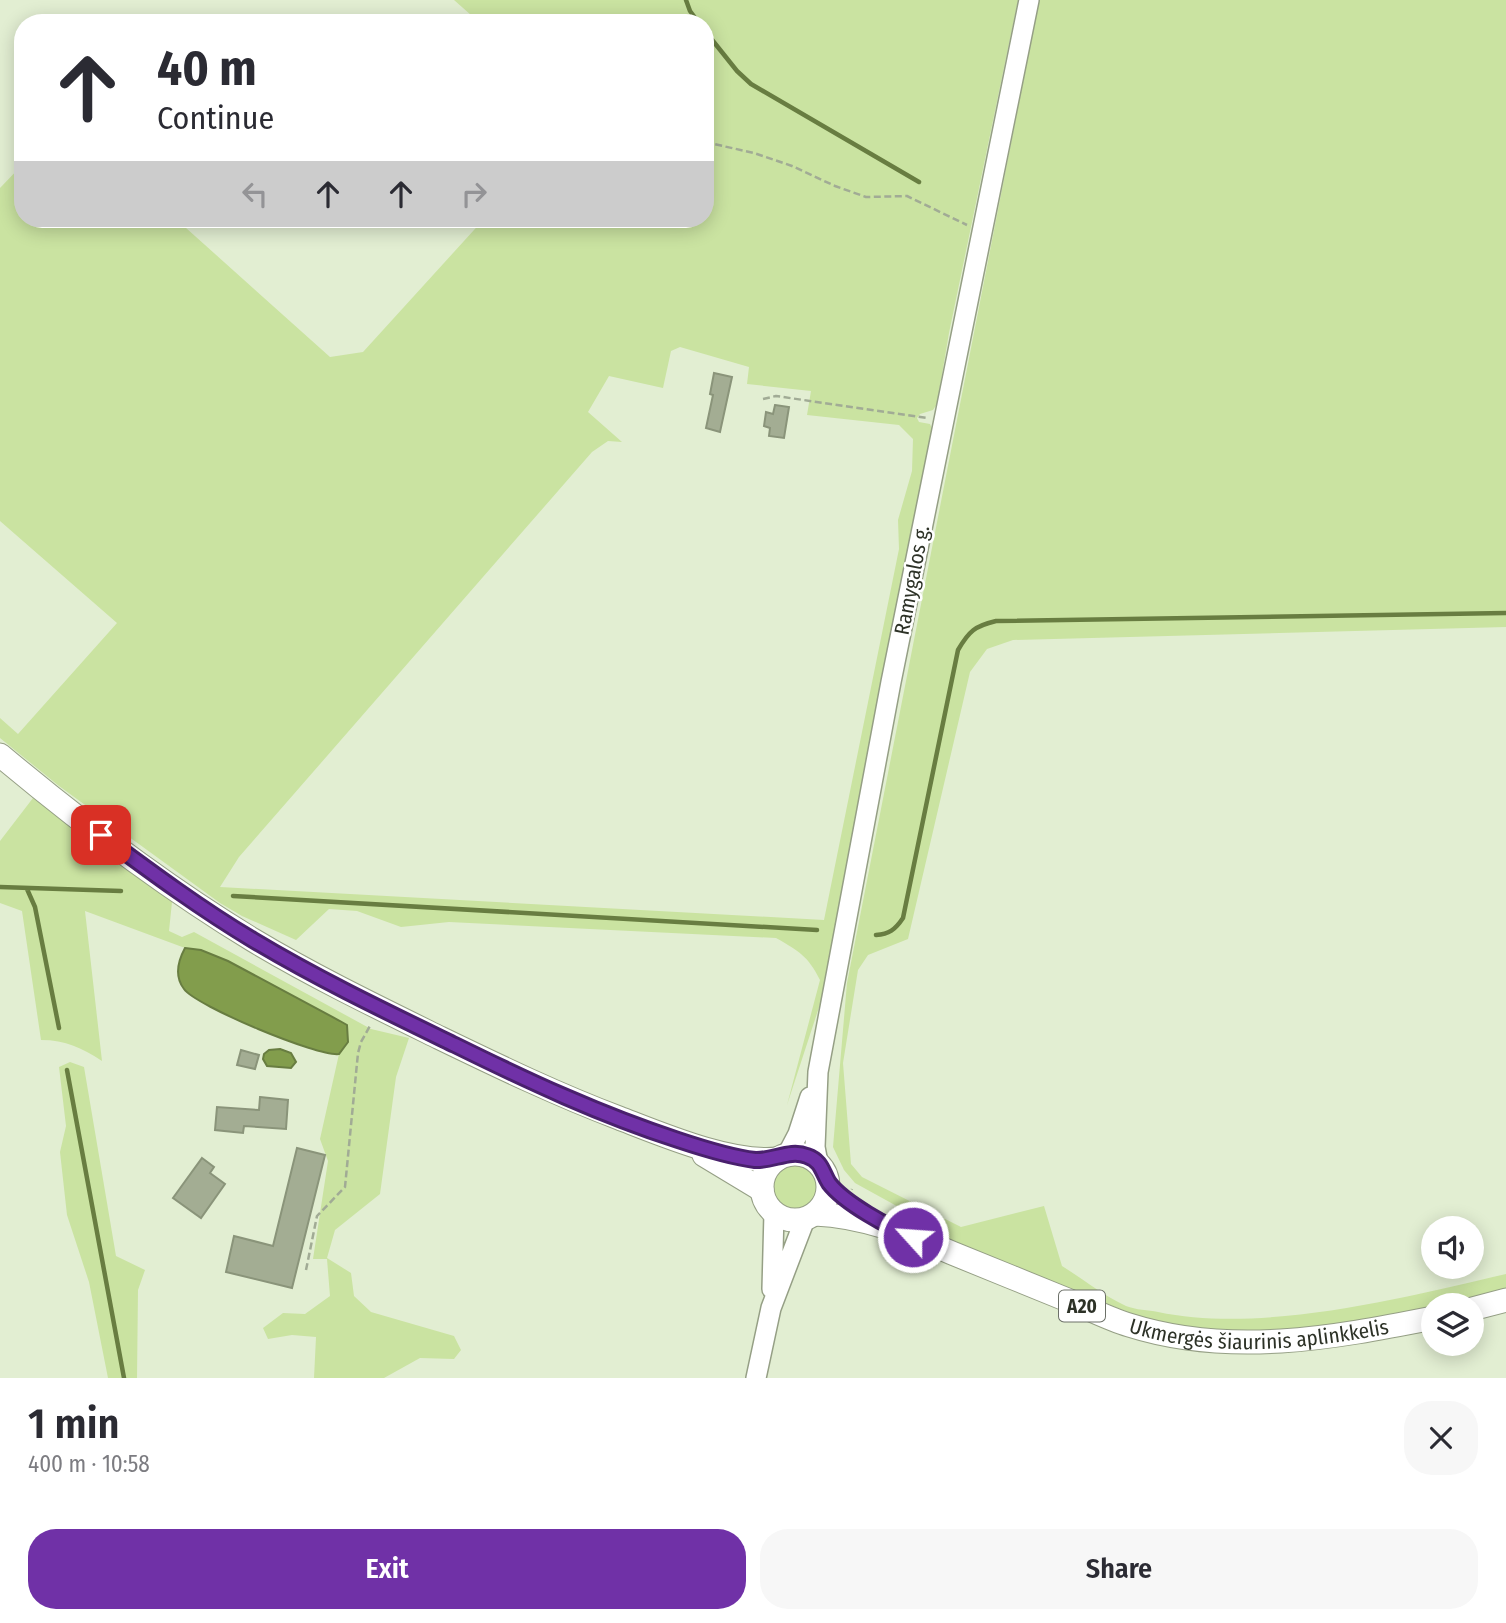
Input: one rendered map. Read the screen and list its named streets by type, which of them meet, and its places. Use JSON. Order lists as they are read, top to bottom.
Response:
{
  "streets": {
    "highway": ["A20", "Ukmergės šiaurinis aplinkkelis"],
    "main road": ["Ramygalos g."]
  },
  "crossings": [
    ["Ramygalos g.", "A20"],
    ["Ramygalos g.", "Ukmergės šiaurinis aplinkkelis"],
    ["A20", "Ukmergės šiaurinis aplinkkelis"]
  ],
  "page": {
    "turn": ["40 m", "Continue"],
    "heading": ["1 min", "400 m · 10:58"],
    "buttons": ["Exit", "Share"]
  }
}
